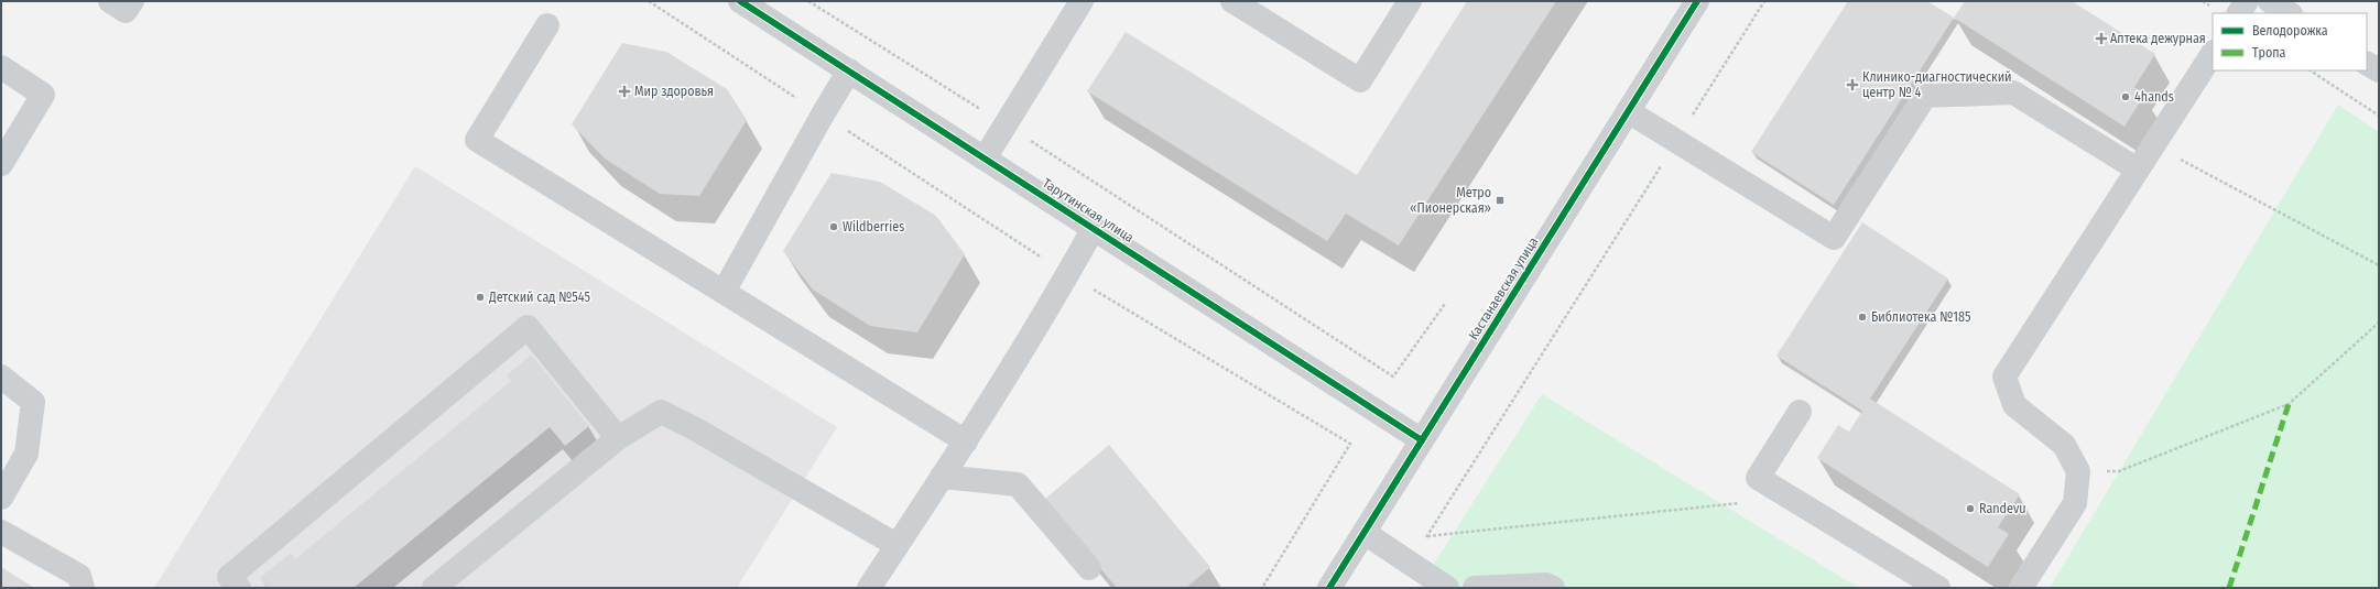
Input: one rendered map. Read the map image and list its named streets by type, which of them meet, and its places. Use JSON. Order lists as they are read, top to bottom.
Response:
{
  "streets": {
    "street": ["Тарутинская улица", "Кастанаевская улица"]
  },
  "crossings": [
    ["Тарутинская улица", "Кастанаевская улица"]
  ],
  "places": {
    "health": ["Аптека дежурная", "Клинико-диагностический центр № 4", "Мир здоровья"],
    "other": [
      "4hands",
      "Wildberries",
      "Детский сад №545",
      "Библиотека №185",
      "Randevu"
    ],
    "transit": ["Метро «Пионерская»"]
  },
  "legend": ["Велодорожка", "Тропа"]
}
